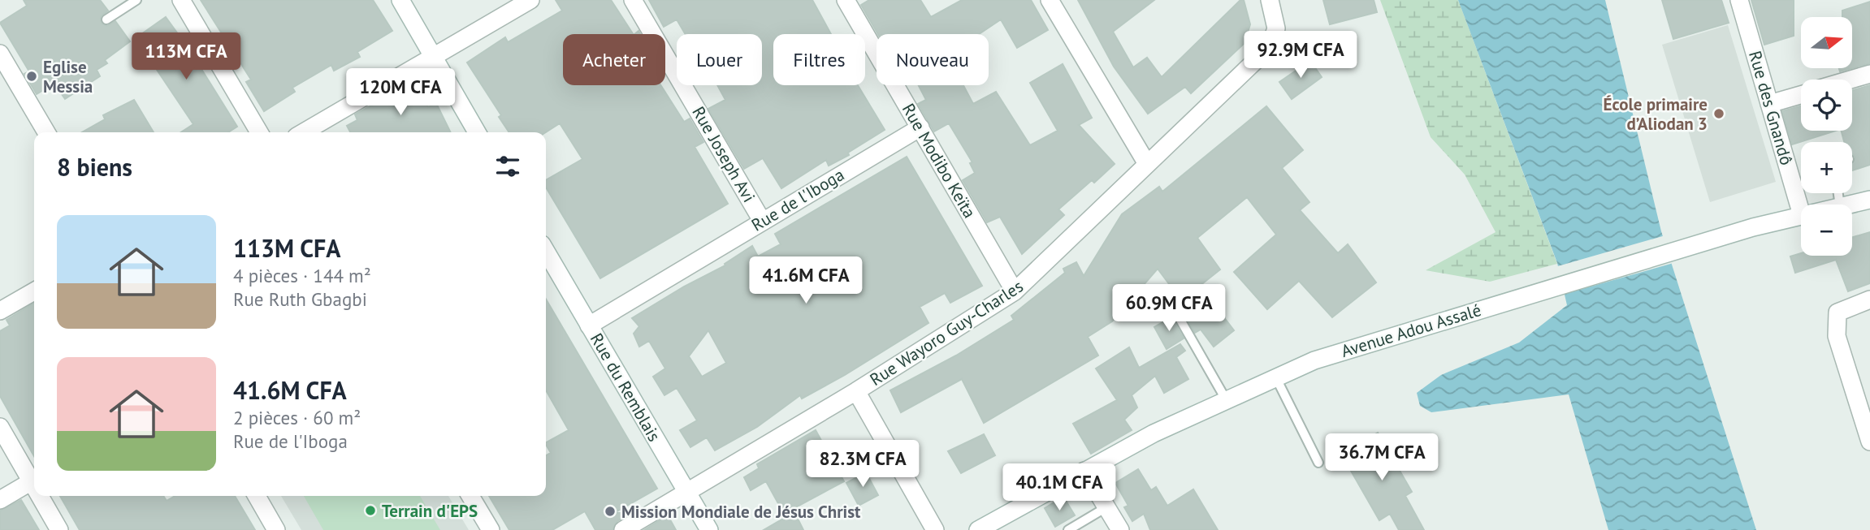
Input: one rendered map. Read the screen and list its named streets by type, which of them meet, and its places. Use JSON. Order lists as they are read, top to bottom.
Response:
{
  "streets": {
    "street": [
      "Rue des Gnandô",
      "Rue Joseph Avi",
      "Rue Modibo Keïta",
      "Rue de l'Iboga",
      "Avenue Adou Assalé",
      "Rue Wayoro Guy-Charles",
      "Rue du Remblais"
    ]
  },
  "crossings": [
    ["Rue Joseph Avi", "Rue de l'Iboga"],
    ["Rue Modibo Keïta", "Rue de l'Iboga"],
    ["Rue Modibo Keïta", "Rue Wayoro Guy-Charles"],
    ["Rue de l'Iboga", "Rue du Remblais"],
    ["Rue Wayoro Guy-Charles", "Rue du Remblais"]
  ],
  "places": [
    "Eglise Messia",
    "École primaire d’Aliodan 3",
    "Terrain d'EPS",
    "Mission Mondiale de Jésus Christ"
  ],
  "north": "right",
  "page": {
    "map_buttons": ["+", "−"],
    "price": [
      "92.9M CFA",
      "113M CFA",
      "120M CFA",
      "41.6M CFA",
      "60.9M CFA",
      "36.7M CFA",
      "82.3M CFA",
      "40.1M CFA"
    ],
    "chip": [
      "Acheter",
      "Louer",
      "Filtres",
      "Nouveau"
    ],
    "heading": "8 biens",
    "list": [
      {
        "name": "113M CFA",
        "note": "4 pièces · 144 m² · Rue Ruth Gbagbi"
      },
      {
        "name": "41.6M CFA",
        "note": "2 pièces · 60 m² · Rue de l'Iboga"
      }
    ]
  }
}
